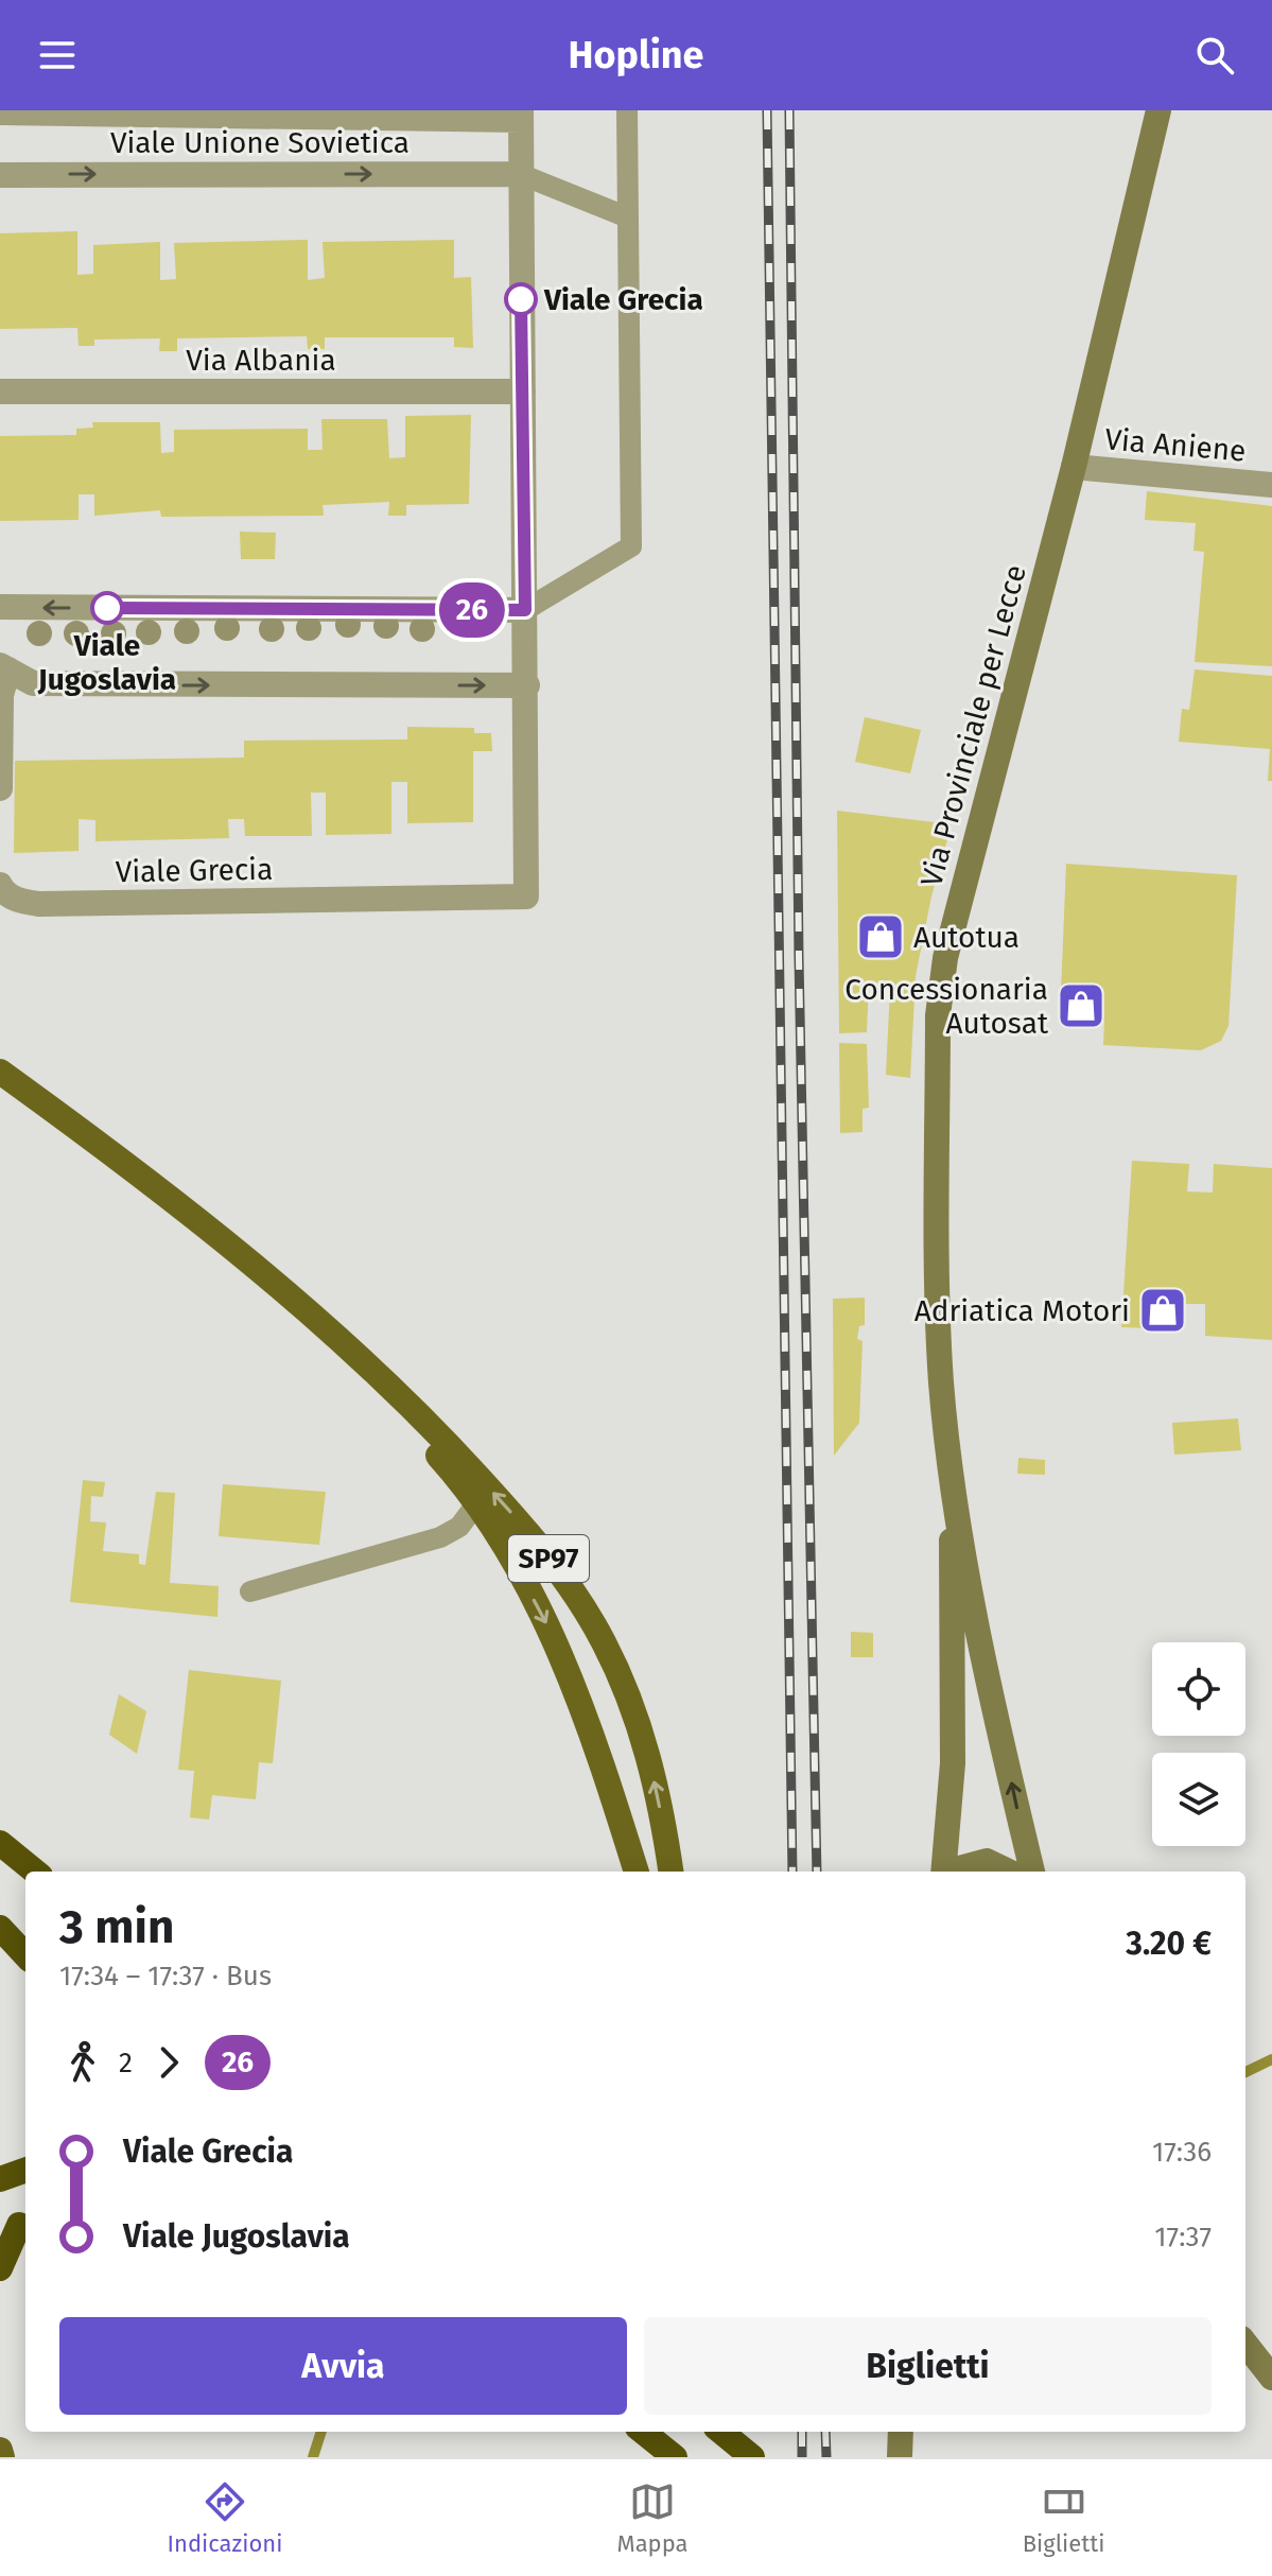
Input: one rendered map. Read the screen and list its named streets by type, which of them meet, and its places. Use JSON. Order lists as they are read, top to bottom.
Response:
{
  "streets": {
    "main road": ["Via Provinciale per Lecce", "SP97"],
    "street": [
      "Viale Unione Sovietica",
      "Via Albania",
      "Via Aniene",
      "Viale Grecia"
    ]
  },
  "crossings": [
    ["Viale Unione Sovietica", "Viale Grecia"],
    ["Via Albania", "Viale Grecia"],
    ["Via Aniene", "Via Provinciale per Lecce"]
  ],
  "places": {
    "other": ["Viale Grecia", "Viale Jugoslavia"],
    "shop": ["Autotua", "Concessionaria Autosat", "Adriatica Motori"]
  },
  "lines": ["bus line 26"],
  "page": {
    "header": "Hopline",
    "on_map": "26",
    "heading": ["3 min", "17:34 – 17:37 · Bus", "3.20 €"],
    "legs": ["2", "26"],
    "list": [
      {
        "name": "Viale Grecia",
        "value": "17:36"
      },
      {
        "name": "Viale Jugoslavia",
        "value": "17:37"
      }
    ],
    "buttons": ["Avvia", "Biglietti"],
    "tabs": ["Indicazioni", "Mappa", "Biglietti"]
  }
}
